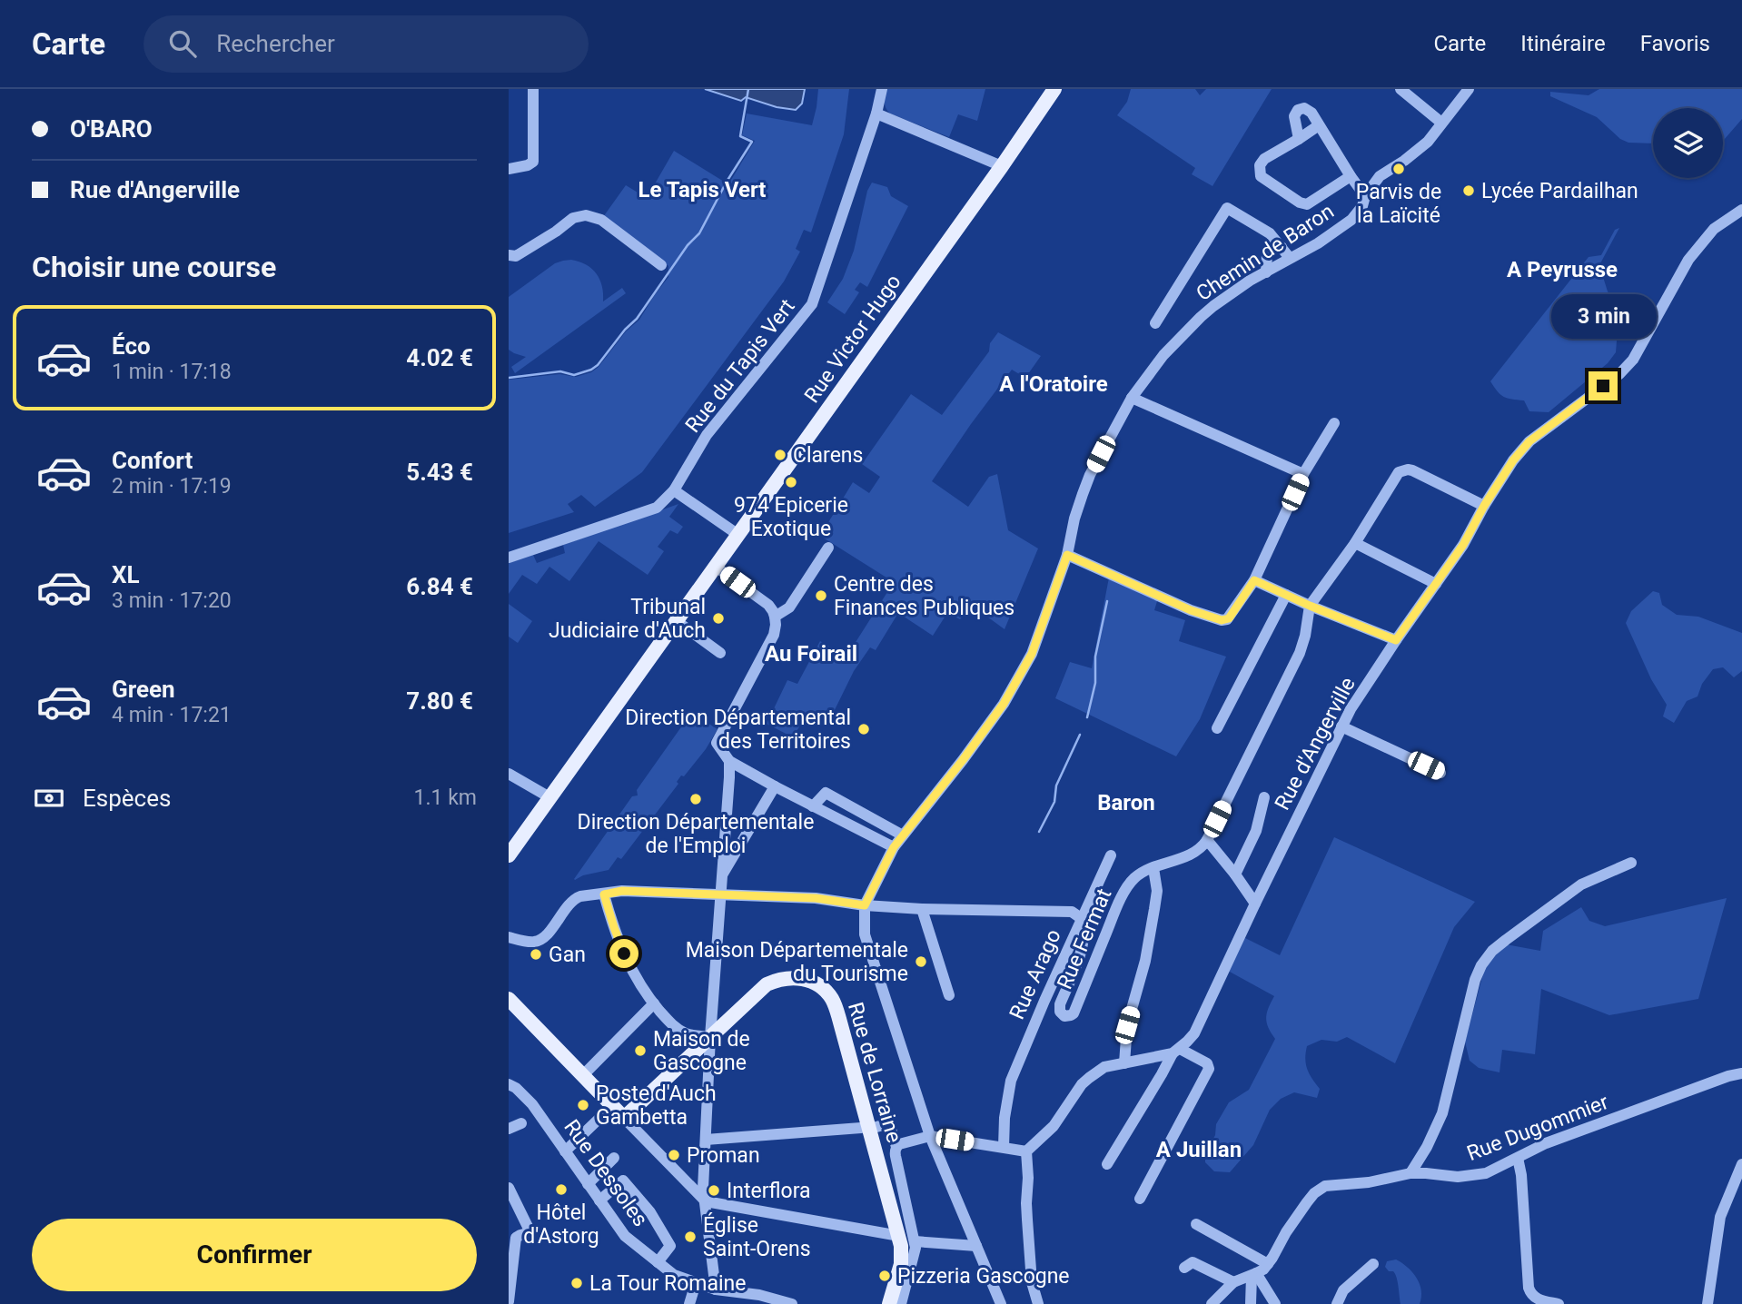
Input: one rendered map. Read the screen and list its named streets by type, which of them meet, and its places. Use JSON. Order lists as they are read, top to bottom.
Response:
{
  "streets": {
    "main road": ["Rue Victor Hugo", "Rue de Lorraine"],
    "street": [
      "Chemin de Baron",
      "Rue du Tapis Vert",
      "Rue d'Angerville",
      "Rue Fermat",
      "Rue Arago",
      "Rue Dugommier",
      "Rue Dessoles"
    ]
  },
  "crossings": [
    ["Chemin de Baron", "Rue Arago"],
    ["Rue Fermat", "Rue Arago"]
  ],
  "districts": [
    "Le Tapis Vert",
    "A Peyrusse",
    "A l'Oratoire",
    "Au Foirail",
    "Baron",
    "A Juillan"
  ],
  "places": [
    "Parvis de la Laïcité",
    "Lycée Pardailhan",
    "Clarens",
    "974 Epicerie Exotique",
    "Centre des Finances Publiques",
    "Tribunal Judiciaire d'Auch",
    "Direction Départemental des Territoires",
    "Direction Départementale de l'Emploi",
    "Gan",
    "Maison Départementale du Tourisme",
    "Maison de Gascogne",
    "Poste d'Auch Gambetta",
    "Proman",
    "Hôtel d'Astorg",
    "Interflora",
    "Église Saint-Orens",
    "Pizzeria Gascogne",
    "La Tour Romaine"
  ],
  "page": {
    "header": "Carte",
    "search": "Rechercher",
    "nav": ["Carte", "Itinéraire", "Favoris"],
    "banner": ["O'BARO", "Rue d'Angerville"],
    "heading": "Choisir une course",
    "bubble": "3 min",
    "list": [
      {
        "name": "Éco",
        "note": "1 min · 17:18",
        "value": "4.02 €"
      },
      {
        "name": "Confort",
        "note": "2 min · 17:19",
        "value": "5.43 €"
      },
      {
        "name": "XL",
        "note": "3 min · 17:20",
        "value": "6.84 €"
      },
      {
        "name": "Green",
        "note": "4 min · 17:21",
        "value": "7.80 €"
      }
    ],
    "pay": ["Espèces", "1.1 km"],
    "buttons": "Confirmer"
  }
}
